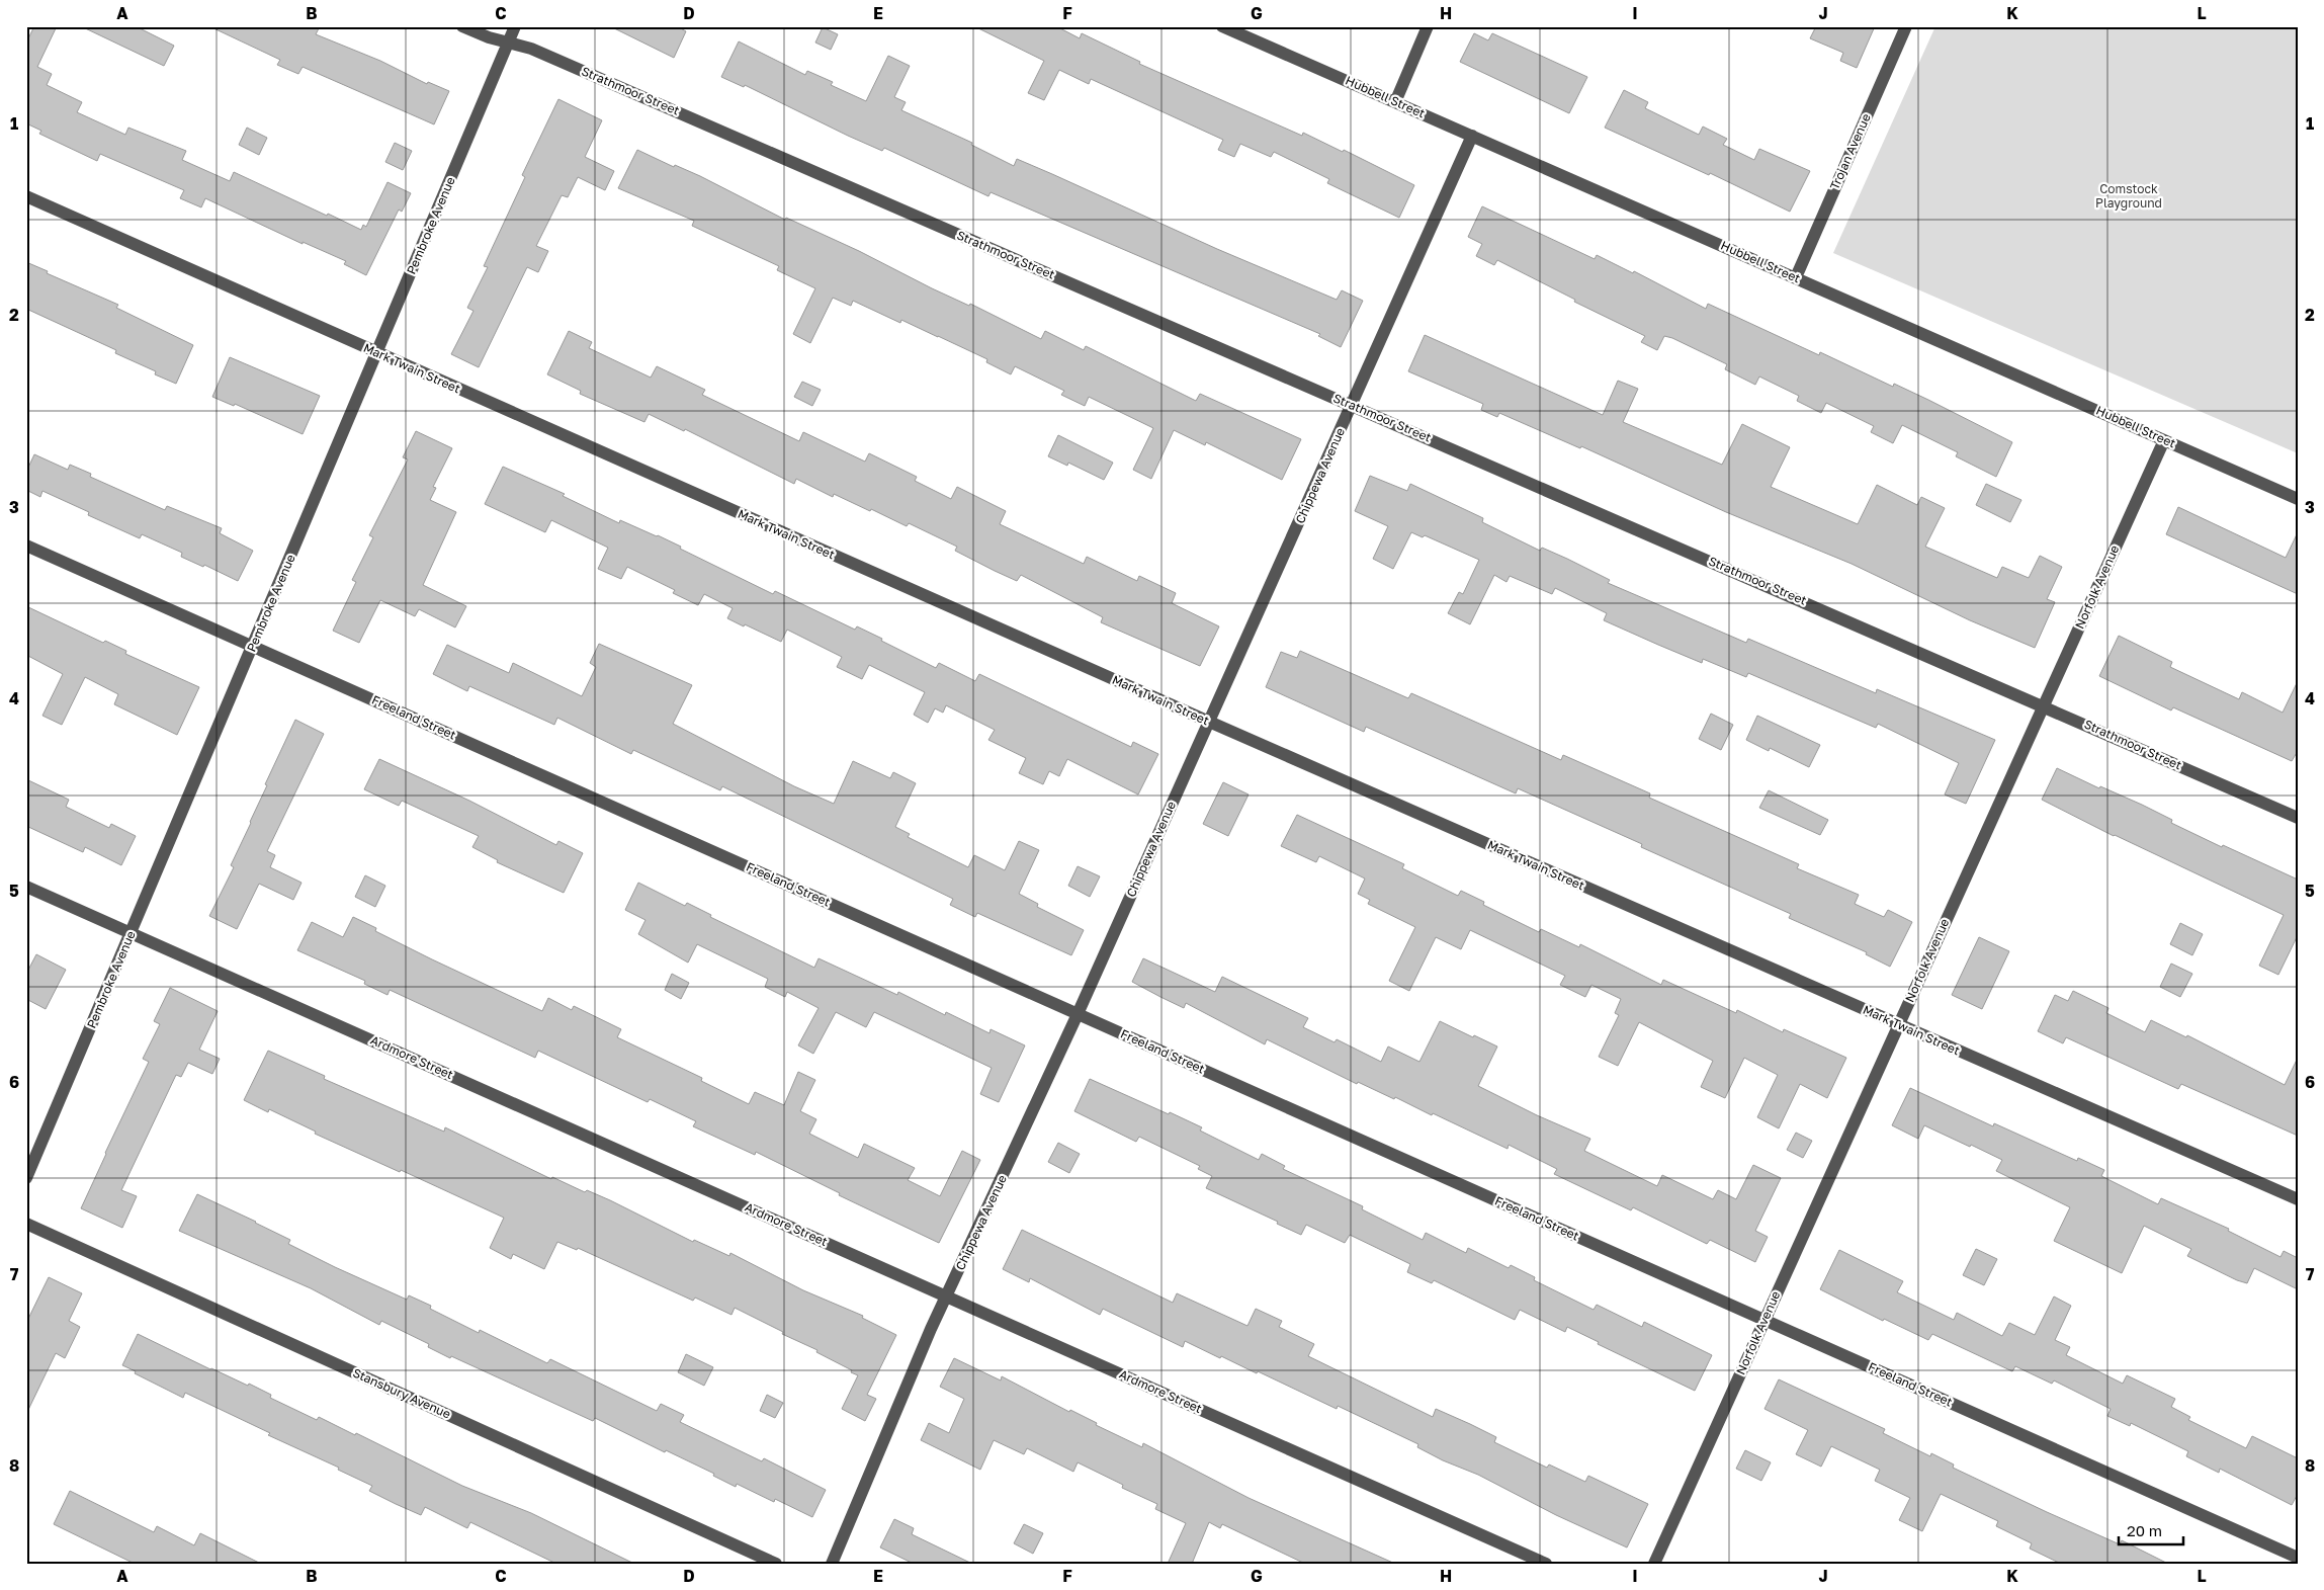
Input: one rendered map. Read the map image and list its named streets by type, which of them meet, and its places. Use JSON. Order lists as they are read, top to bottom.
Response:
{
  "streets": {
    "street": [
      "Strathmoor Street",
      "Hubbell Street",
      "Trojan Avenue",
      "Pembroke Avenue",
      "Mark Twain Street",
      "Chippewa Avenue",
      "Norfolk Avenue",
      "Freeland Street",
      "Ardmore Street",
      "Stansbury Avenue"
    ]
  },
  "crossings": [
    ["Strathmoor Street", "Pembroke Avenue"],
    ["Strathmoor Street", "Chippewa Avenue"],
    ["Strathmoor Street", "Norfolk Avenue"],
    ["Hubbell Street", "Trojan Avenue"],
    ["Hubbell Street", "Chippewa Avenue"],
    ["Hubbell Street", "Norfolk Avenue"],
    ["Pembroke Avenue", "Mark Twain Street"],
    ["Pembroke Avenue", "Freeland Street"],
    ["Pembroke Avenue", "Ardmore Street"],
    ["Mark Twain Street", "Chippewa Avenue"],
    ["Mark Twain Street", "Norfolk Avenue"],
    ["Chippewa Avenue", "Freeland Street"],
    ["Chippewa Avenue", "Ardmore Street"],
    ["Norfolk Avenue", "Freeland Street"]
  ],
  "parks": ["Comstock Playground"],
  "scale_bar": "20 m",
  "grid": {
    "columns": [
      "A",
      "B",
      "C",
      "D",
      "E",
      "F",
      "G",
      "H",
      "I",
      "J",
      "K",
      "L"
    ],
    "rows": [
      "1",
      "2",
      "3",
      "4",
      "5",
      "6",
      "7",
      "8"
    ]
  }
}
